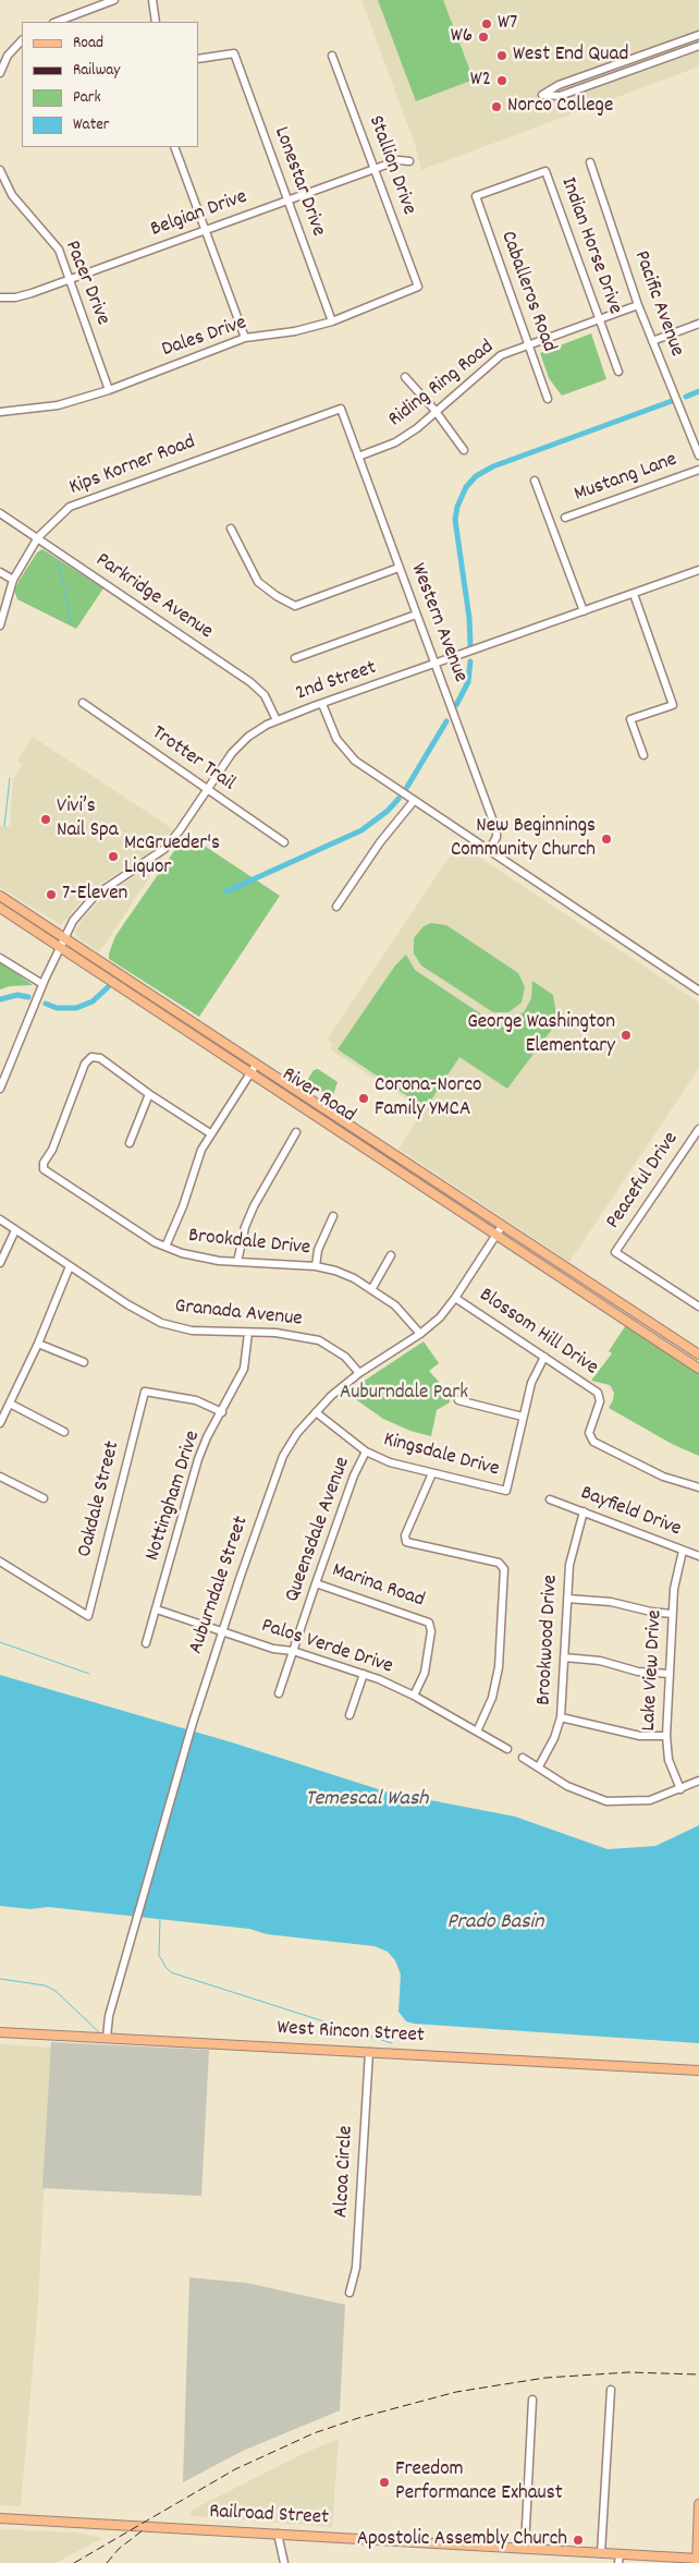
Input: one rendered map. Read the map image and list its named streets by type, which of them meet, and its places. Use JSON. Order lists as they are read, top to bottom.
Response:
{
  "streets": {
    "main road": ["River Road", "West Rincon Street", "Railroad Street"],
    "street": [
      "Stallion Drive",
      "Lonestar Drive",
      "Belgian Drive",
      "Indian Horse Drive",
      "Pacer Drive",
      "Caballeros Road",
      "Pacific Avenue",
      "Dales Drive",
      "Riding Ring Road",
      "Kips Korner Road",
      "Mustang Lane",
      "Parkridge Avenue",
      "Western Avenue",
      "2nd Street",
      "Trotter Trail",
      "Peaceful Drive",
      "Brookdale Drive",
      "Granada Avenue",
      "Blossom Hill Drive",
      "Kingsdale Drive",
      "Nottingham Drive",
      "Oakdale Street",
      "Bayfield Drive",
      "Queensdale Avenue",
      "Auburndale Street",
      "Marina Road",
      "Brookwood Drive",
      "Palos Verde Drive",
      "Lake View Drive",
      "Alcoa Circle"
    ]
  },
  "crossings": [
    ["Stallion Drive", "Belgian Drive"],
    ["Stallion Drive", "Dales Drive"],
    ["Lonestar Drive", "Belgian Drive"],
    ["Lonestar Drive", "Dales Drive"],
    ["Belgian Drive", "Pacer Drive"],
    ["Indian Horse Drive", "Caballeros Road"],
    ["Indian Horse Drive", "Riding Ring Road"],
    ["Pacer Drive", "Dales Drive"],
    ["Caballeros Road", "Riding Ring Road"],
    ["Pacific Avenue", "Riding Ring Road"],
    ["Riding Ring Road", "Western Avenue"],
    ["Kips Korner Road", "Parkridge Avenue"],
    ["Kips Korner Road", "Western Avenue"],
    ["Parkridge Avenue", "2nd Street"],
    ["Western Avenue", "2nd Street"],
    ["2nd Street", "Trotter Trail"],
    ["2nd Street", "River Road"],
    ["River Road", "Auburndale Street"],
    ["Brookdale Drive", "Auburndale Street"],
    ["Granada Avenue", "Nottingham Drive"],
    ["Granada Avenue", "Auburndale Street"],
    ["Blossom Hill Drive", "Auburndale Street"],
    ["Kingsdale Drive", "Queensdale Avenue"],
    ["Kingsdale Drive", "Auburndale Street"],
    ["Nottingham Drive", "Oakdale Street"],
    ["Nottingham Drive", "Palos Verde Drive"],
    ["Bayfield Drive", "Brookwood Drive"],
    ["Bayfield Drive", "Lake View Drive"],
    ["Queensdale Avenue", "Marina Road"],
    ["Queensdale Avenue", "Palos Verde Drive"],
    ["Auburndale Street", "Palos Verde Drive"],
    ["Auburndale Street", "West Rincon Street"],
    ["Marina Road", "Palos Verde Drive"],
    ["West Rincon Street", "Alcoa Circle"]
  ],
  "water": ["Temescal Wash", "Prado Basin"],
  "parks": ["Auburndale Park"],
  "places": [
    "W7",
    "W6",
    "West End Quad",
    "W2",
    "Norco College",
    "Vivi’s Nail Spa",
    "New Beginnings Community Church",
    "McGrueder's Liquor",
    "7-Eleven",
    "George Washington Elementary",
    "Corona-Norco Family YMCA",
    "Freedom Performance Exhaust",
    "Apostolic Assembly Church"
  ],
  "legend": [
    "Road",
    "Railway",
    "Park",
    "Water"
  ]
}
